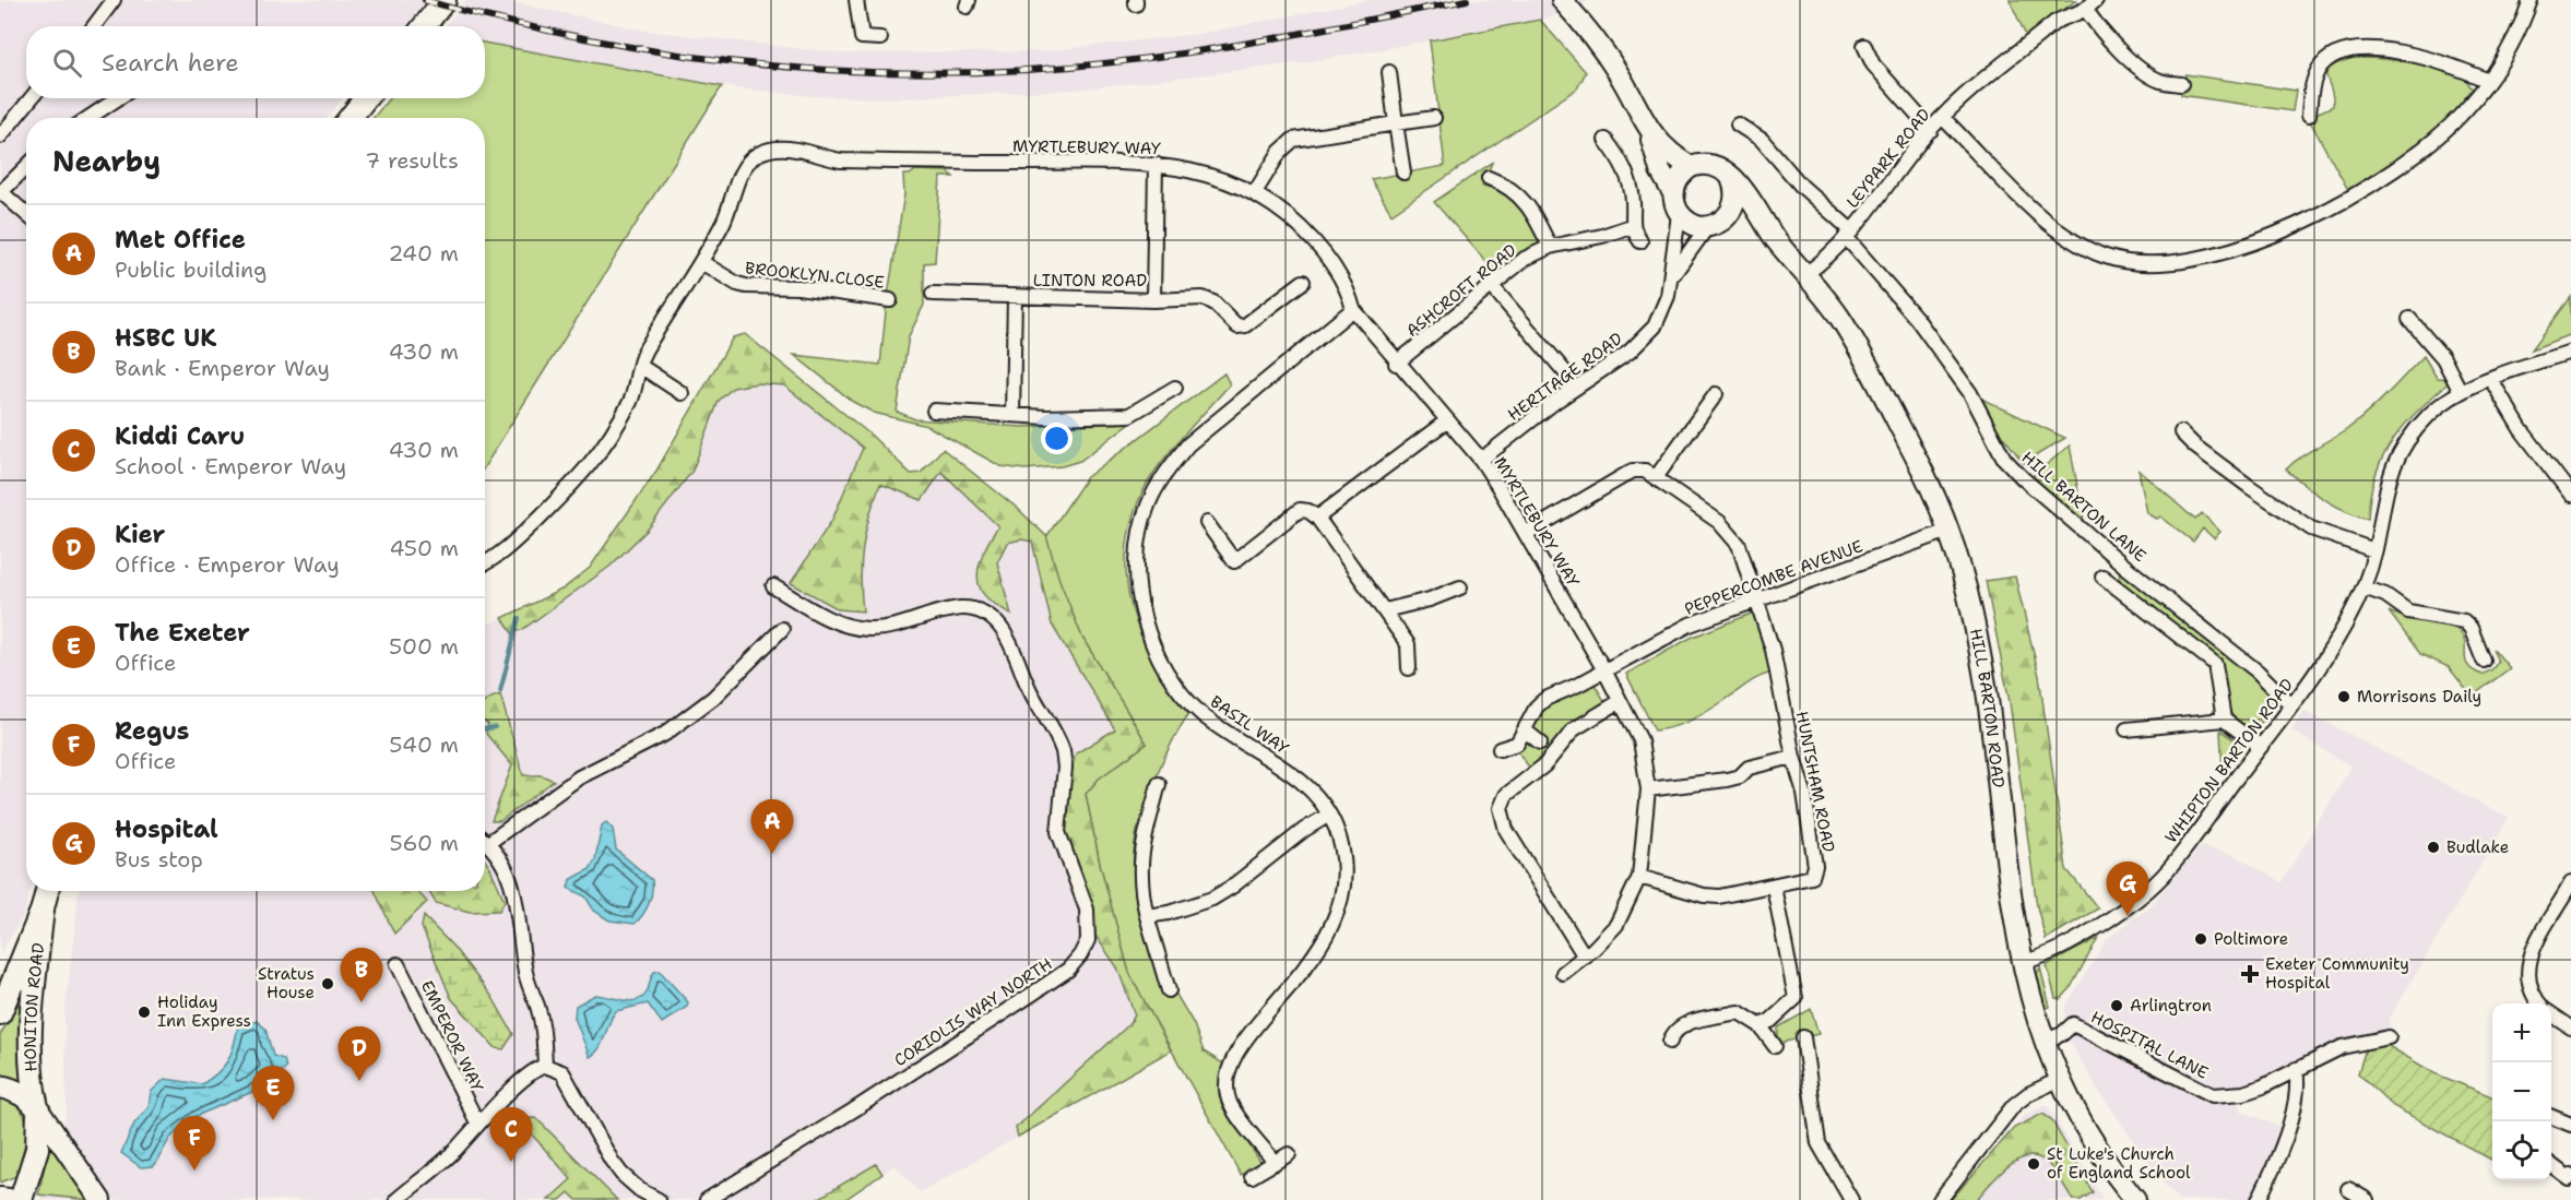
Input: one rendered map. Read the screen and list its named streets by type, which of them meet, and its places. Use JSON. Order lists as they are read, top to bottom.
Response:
{
  "streets": {
    "main road": ["HILL BARTON ROAD", "HONITON ROAD"],
    "street": [
      "MYRTLEBURY WAY",
      "LEYPARK ROAD",
      "BROOKLYN CLOSE",
      "LINTON ROAD",
      "ASHCROFT ROAD",
      "HERITAGE ROAD",
      "HILL BARTON LANE",
      "PEPPERCOMBE AVENUE",
      "BASIL WAY",
      "WHIPTON BARTON ROAD",
      "HUNTSHAM ROAD",
      "CORIOLIS WAY NORTH",
      "EMPEROR WAY",
      "HOSPITAL LANE"
    ]
  },
  "crossings": [
    ["MYRTLEBURY WAY", "BROOKLYN CLOSE"],
    ["MYRTLEBURY WAY", "LINTON ROAD"],
    ["MYRTLEBURY WAY", "ASHCROFT ROAD"],
    ["MYRTLEBURY WAY", "HERITAGE ROAD"],
    ["MYRTLEBURY WAY", "PEPPERCOMBE AVENUE"],
    ["MYRTLEBURY WAY", "BASIL WAY"],
    ["LEYPARK ROAD", "HILL BARTON LANE"],
    ["LEYPARK ROAD", "HILL BARTON ROAD"],
    ["HERITAGE ROAD", "HILL BARTON ROAD"],
    ["HILL BARTON LANE", "WHIPTON BARTON ROAD"],
    ["PEPPERCOMBE AVENUE", "HILL BARTON ROAD"],
    ["PEPPERCOMBE AVENUE", "HUNTSHAM ROAD"],
    ["HILL BARTON ROAD", "WHIPTON BARTON ROAD"],
    ["HILL BARTON ROAD", "HOSPITAL LANE"]
  ],
  "places": {
    "other": [
      "Morrisons Daily",
      "Budlake",
      "Poltimore",
      "Stratus House",
      "Arlingtron",
      "Holiday Inn Express",
      "St Luke's Church of England School"
    ],
    "health": ["Exeter Community Hospital"]
  },
  "page": {
    "search": "Search here",
    "heading": ["Nearby", "7 results"],
    "list": [
      {
        "mark": "A",
        "name": "Met Office",
        "note": "Public building",
        "value": "240 m"
      },
      {
        "mark": "B",
        "name": "HSBC UK",
        "note": "Bank · Emperor Way",
        "value": "430 m"
      },
      {
        "mark": "C",
        "name": "Kiddi Caru",
        "note": "School · Emperor Way",
        "value": "430 m"
      },
      {
        "mark": "D",
        "name": "Kier",
        "note": "Office · Emperor Way",
        "value": "450 m"
      },
      {
        "mark": "E",
        "name": "The Exeter",
        "note": "Office",
        "value": "500 m"
      },
      {
        "mark": "F",
        "name": "Regus",
        "note": "Office",
        "value": "540 m"
      },
      {
        "mark": "G",
        "name": "Hospital",
        "note": "Bus stop",
        "value": "560 m"
      }
    ],
    "pins": [
      "A",
      "G",
      "B",
      "D",
      "E",
      "C",
      "F"
    ],
    "map_buttons": ["+", "−"]
  }
}
